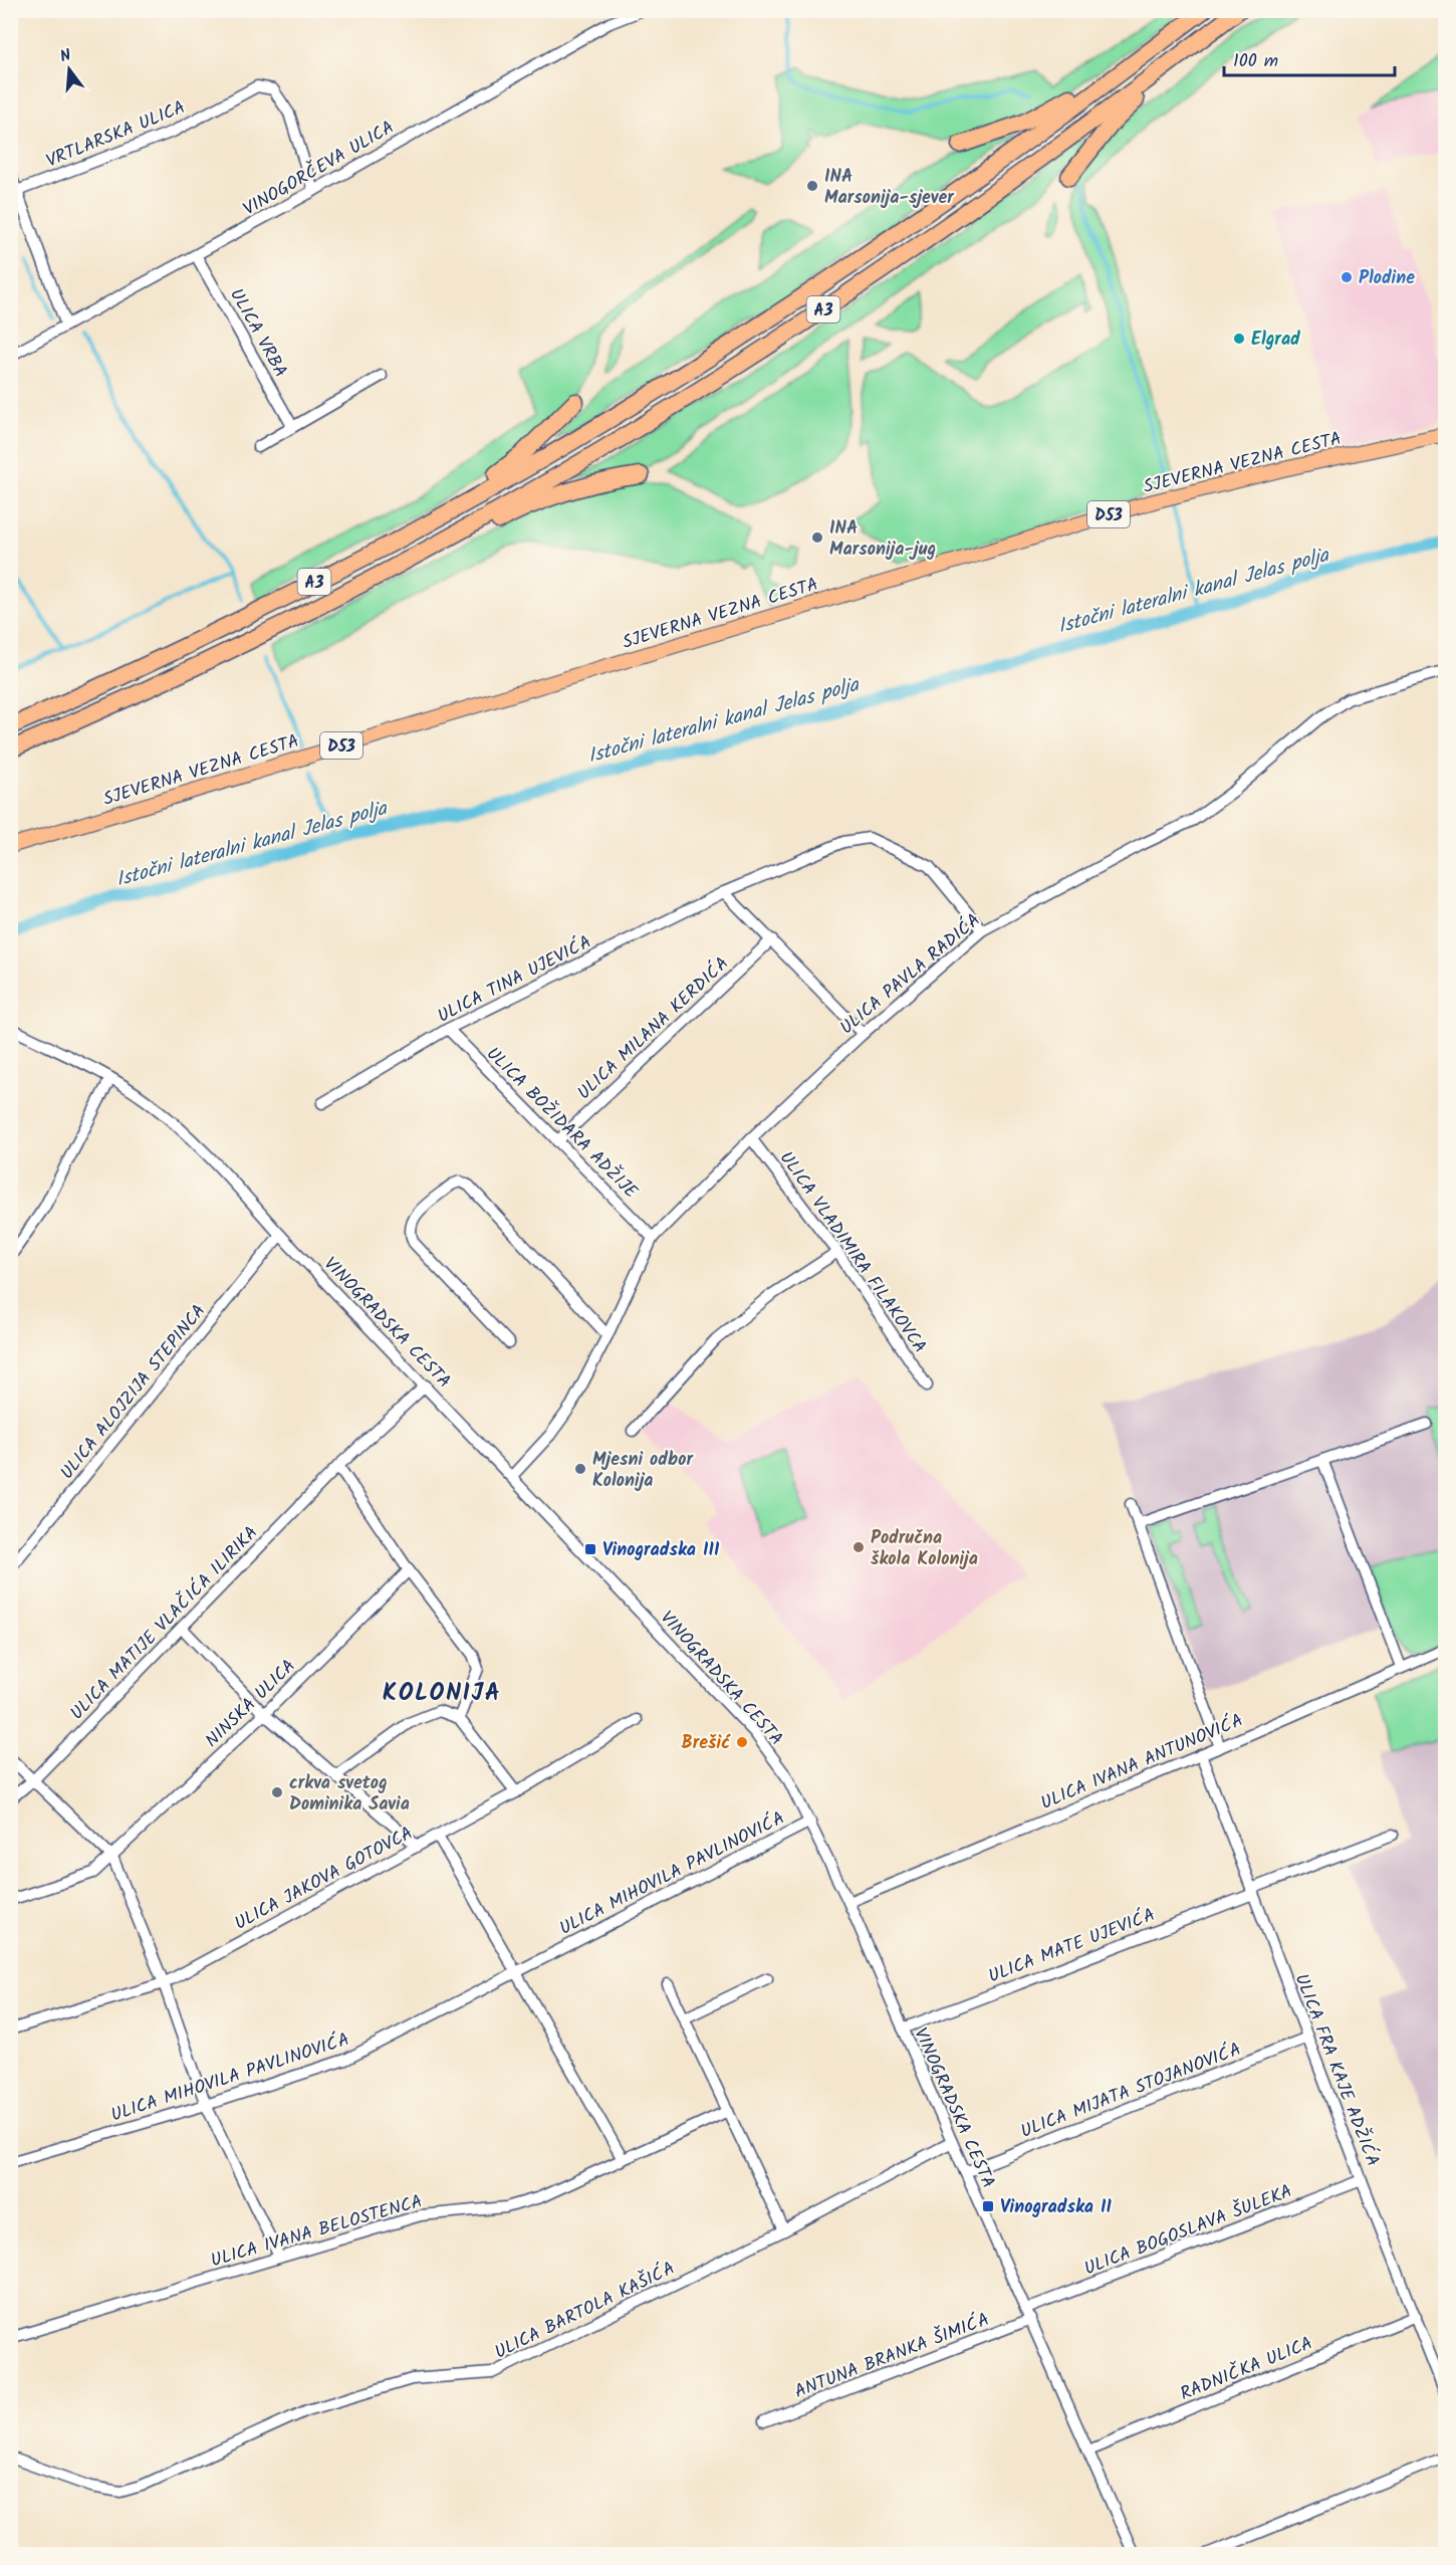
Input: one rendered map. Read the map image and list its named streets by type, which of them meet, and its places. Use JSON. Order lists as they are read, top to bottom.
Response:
{
  "streets": {
    "highway": ["A3"],
    "main road": ["SJEVERNA VEZNA CESTA", "D53"],
    "street": [
      "VRTLARSKA ULICA",
      "VINOGORČEVA ULICA",
      "ULICA VRBA",
      "ULICA PAVLA RADIĆA",
      "ULICA TINA UJEVIĆA",
      "ULICA MILANA KERDIĆA",
      "ULICA BOŽIDARA ADŽIJE",
      "ULICA VLADIMIRA FILAKOVCA",
      "VINOGRADSKA CESTA",
      "ULICA ALOJZIJA STEPINCA",
      "ULICA MATIJE VLAČIĆA ILIRIKA",
      "NINSKA ULICA",
      "ULICA IVANA ANTUNOVIĆA",
      "ULICA MIHOVILA PAVLINOVIĆA",
      "ULICA JAKOVA GOTOVCA",
      "ULICA MATE UJEVIĆA",
      "ULICA FRA KAJE ADŽIĆA",
      "ULICA MIJATA STOJANOVIĆA",
      "ULICA BOGOSLAVA ŠULEKA",
      "ULICA IVANA BELOSTENCA",
      "ULICA BARTOLA KAŠIĆA",
      "ANTUNA BRANKA ŠIMIĆA",
      "RADNIČKA ULICA"
    ]
  },
  "crossings": [
    ["VRTLARSKA ULICA", "VINOGORČEVA ULICA"],
    ["VINOGORČEVA ULICA", "ULICA VRBA"],
    ["ULICA PAVLA RADIĆA", "ULICA TINA UJEVIĆA"],
    ["ULICA PAVLA RADIĆA", "ULICA BOŽIDARA ADŽIJE"],
    ["ULICA PAVLA RADIĆA", "ULICA VLADIMIRA FILAKOVCA"],
    ["ULICA PAVLA RADIĆA", "VINOGRADSKA CESTA"],
    ["ULICA TINA UJEVIĆA", "ULICA BOŽIDARA ADŽIJE"],
    ["ULICA MILANA KERDIĆA", "ULICA BOŽIDARA ADŽIJE"],
    ["VINOGRADSKA CESTA", "ULICA ALOJZIJA STEPINCA"],
    ["VINOGRADSKA CESTA", "ULICA MATIJE VLAČIĆA ILIRIKA"],
    ["VINOGRADSKA CESTA", "ULICA IVANA ANTUNOVIĆA"],
    ["VINOGRADSKA CESTA", "ULICA MIHOVILA PAVLINOVIĆA"],
    ["VINOGRADSKA CESTA", "ULICA MATE UJEVIĆA"],
    ["VINOGRADSKA CESTA", "ULICA MIJATA STOJANOVIĆA"],
    ["VINOGRADSKA CESTA", "ULICA BOGOSLAVA ŠULEKA"],
    ["VINOGRADSKA CESTA", "ULICA BARTOLA KAŠIĆA"],
    ["VINOGRADSKA CESTA", "ANTUNA BRANKA ŠIMIĆA"],
    ["VINOGRADSKA CESTA", "RADNIČKA ULICA"],
    ["ULICA IVANA ANTUNOVIĆA", "ULICA FRA KAJE ADŽIĆA"],
    ["ULICA MATE UJEVIĆA", "ULICA FRA KAJE ADŽIĆA"],
    ["ULICA FRA KAJE ADŽIĆA", "ULICA MIJATA STOJANOVIĆA"],
    ["ULICA FRA KAJE ADŽIĆA", "ULICA BOGOSLAVA ŠULEKA"],
    ["ULICA FRA KAJE ADŽIĆA", "RADNIČKA ULICA"],
    ["ULICA BOGOSLAVA ŠULEKA", "ANTUNA BRANKA ŠIMIĆA"]
  ],
  "districts": ["KOLONIJA"],
  "water": ["Istočni lateralni kanal Jelas polja"],
  "places": {
    "other": [
      "INA Marsonija-sjever",
      "Plodine",
      "Elgrad",
      "INA Marsonija-jug",
      "Mjesni odbor Kolonija",
      "Područna škola Kolonija",
      "Brešić",
      "crkva svetog Dominika Savia"
    ],
    "transit": ["Vinogradska III", "Vinogradska II"]
  },
  "scale_bar": "100 m",
  "north": "top"
}
